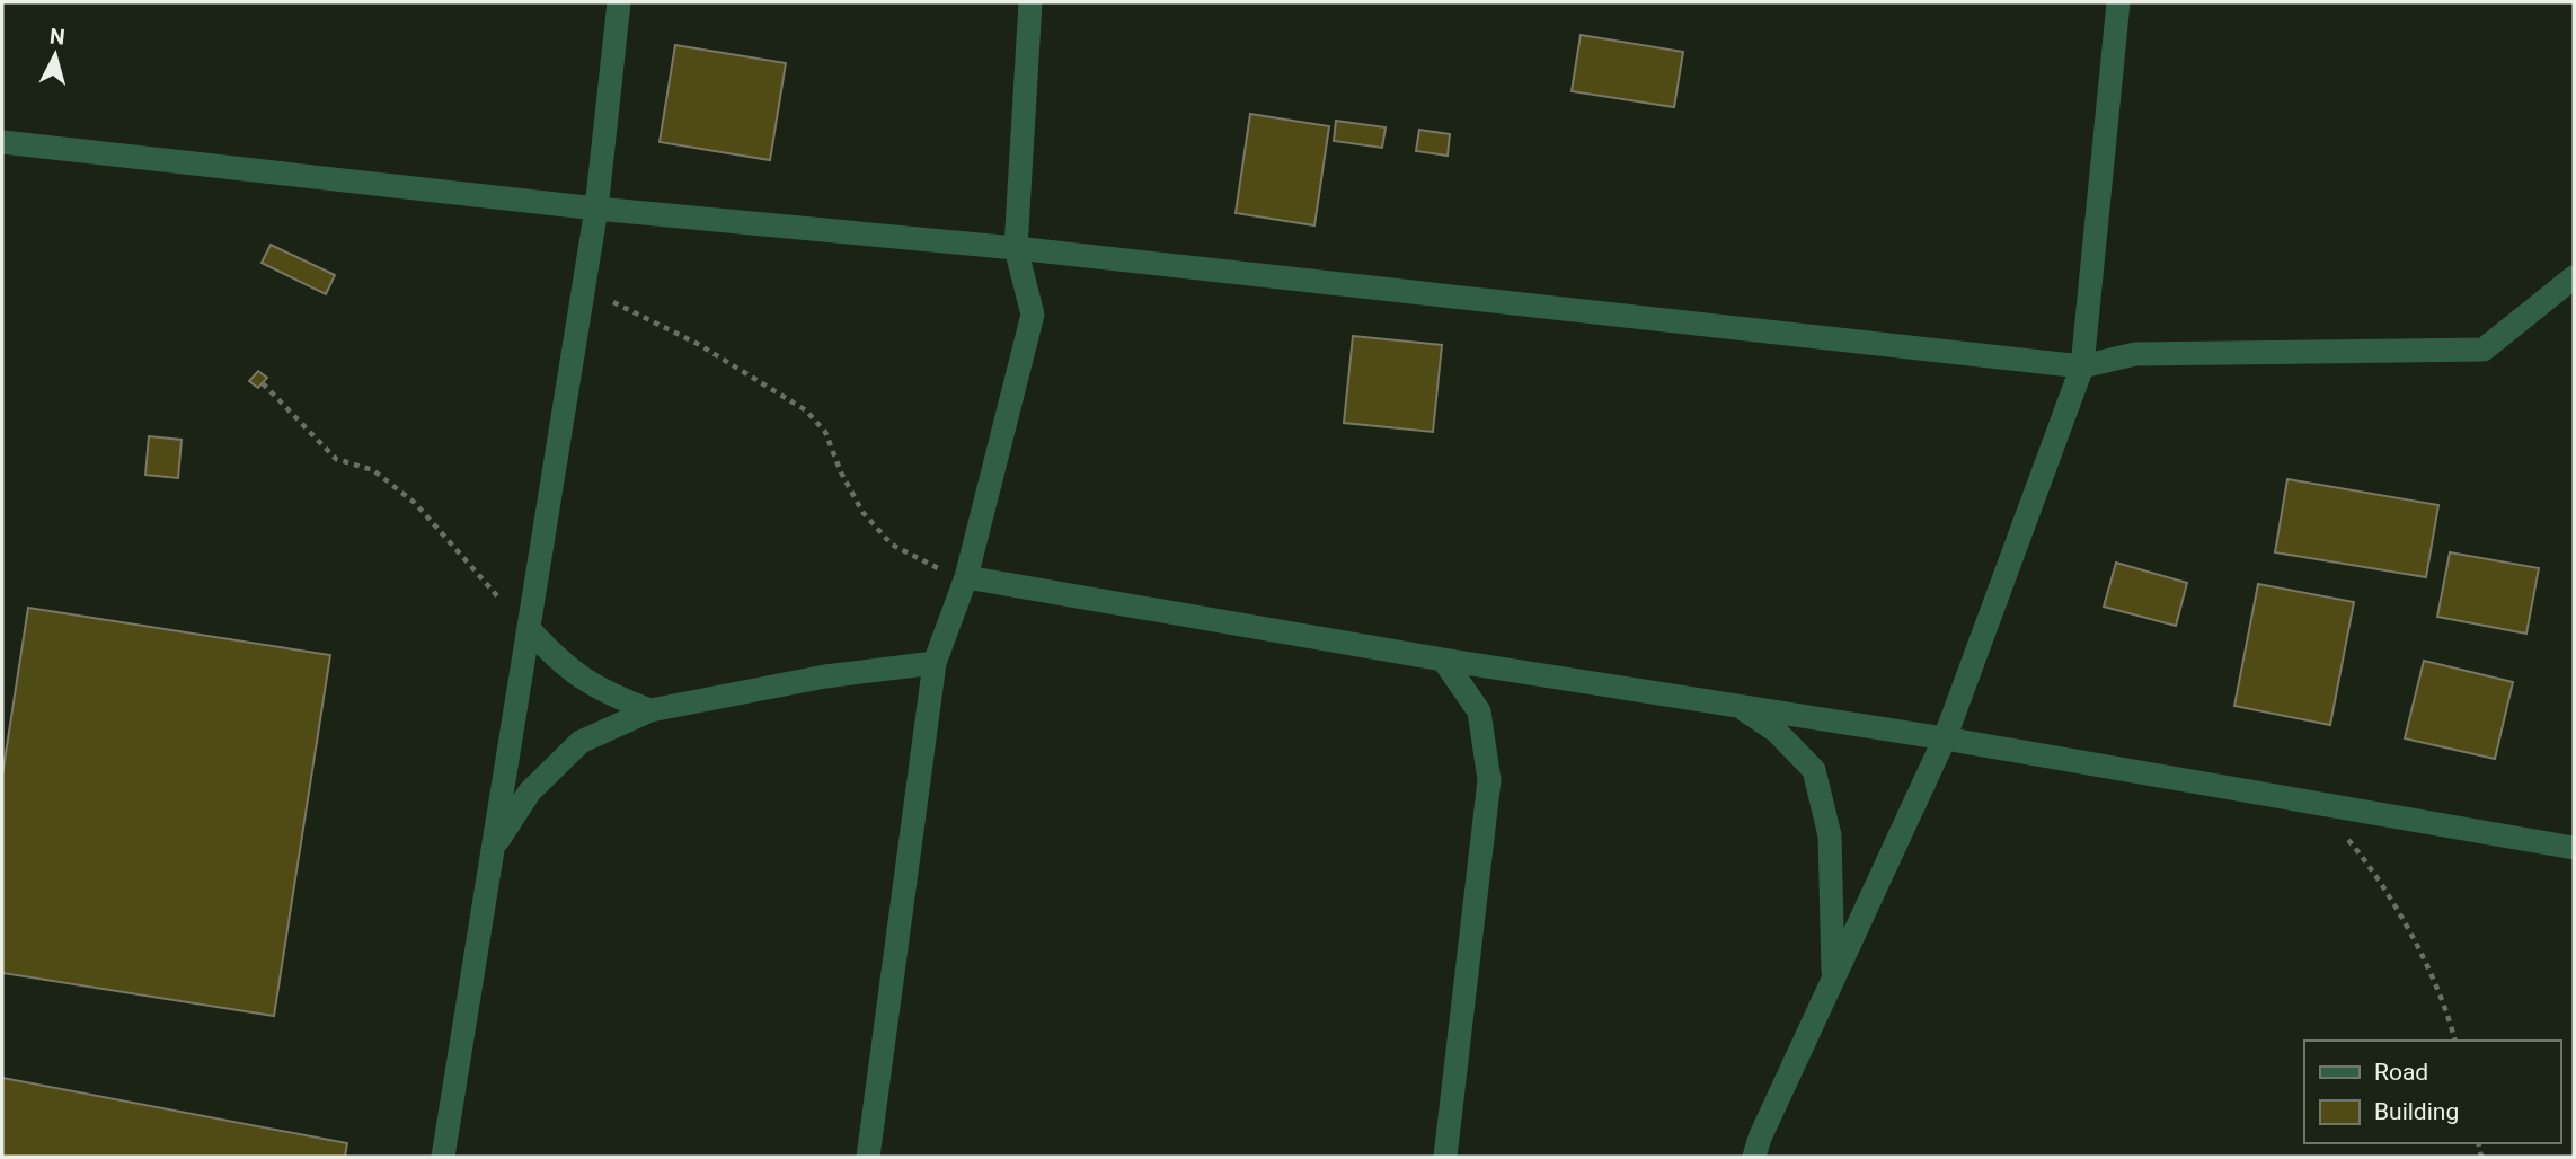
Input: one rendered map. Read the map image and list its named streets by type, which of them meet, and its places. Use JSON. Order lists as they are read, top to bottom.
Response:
{
  "legend": ["Road", "Building"],
  "north": "top"
}
